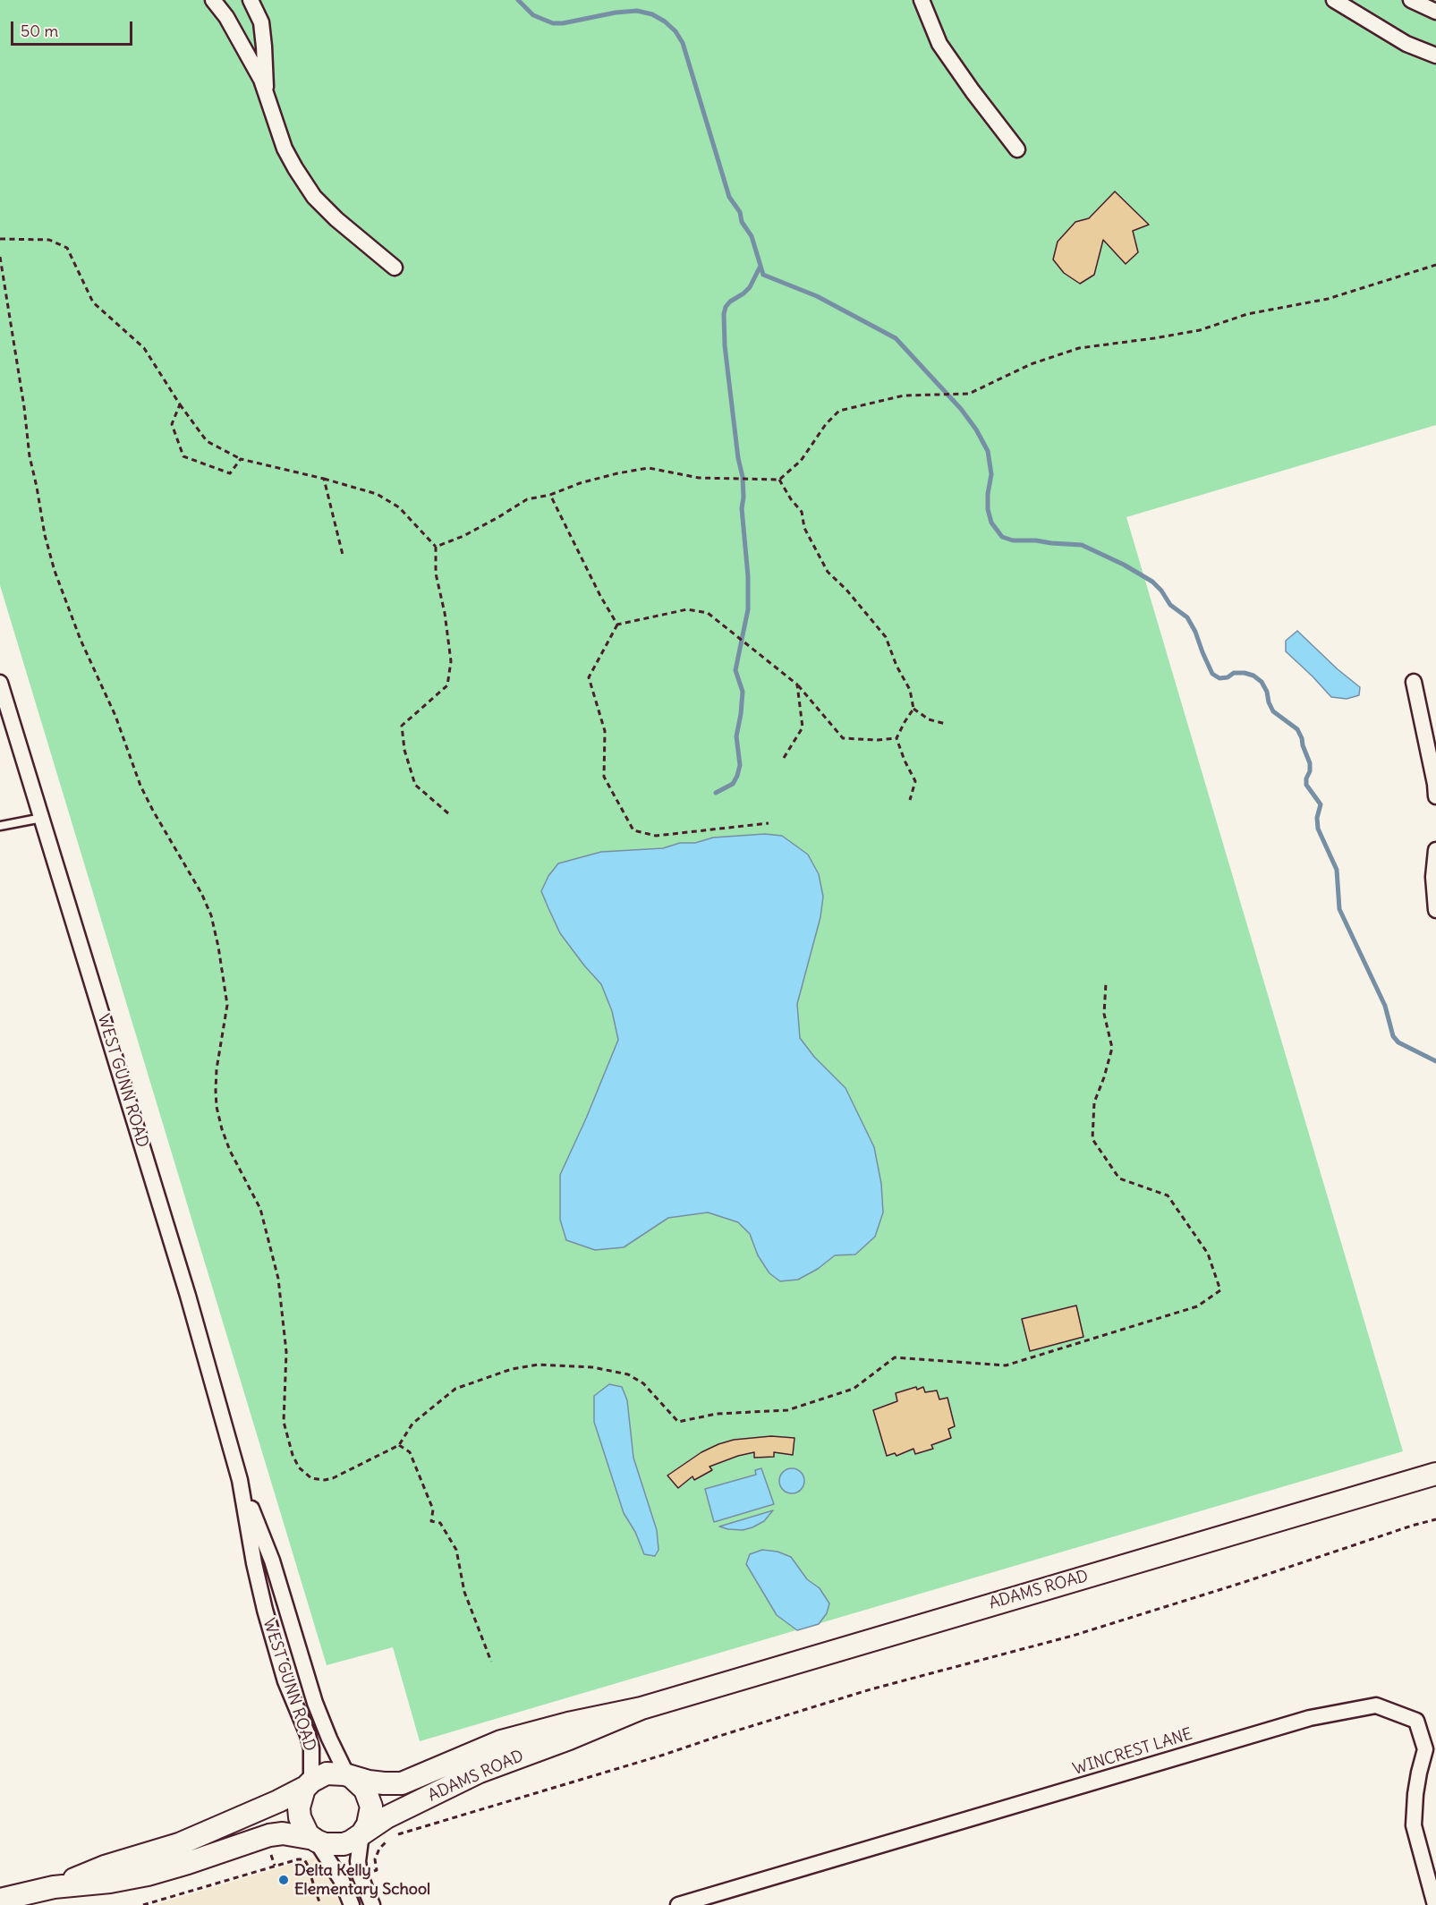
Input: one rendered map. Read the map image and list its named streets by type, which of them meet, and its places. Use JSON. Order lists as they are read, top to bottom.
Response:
{
  "streets": {
    "main road": ["WEST GUNN ROAD", "ADAMS ROAD"],
    "street": ["WINCREST LANE"]
  },
  "crossings": [
    ["WEST GUNN ROAD", "ADAMS ROAD"]
  ],
  "places": ["Delta Kelly Elementary School"],
  "scale_bar": "50 m"
}
